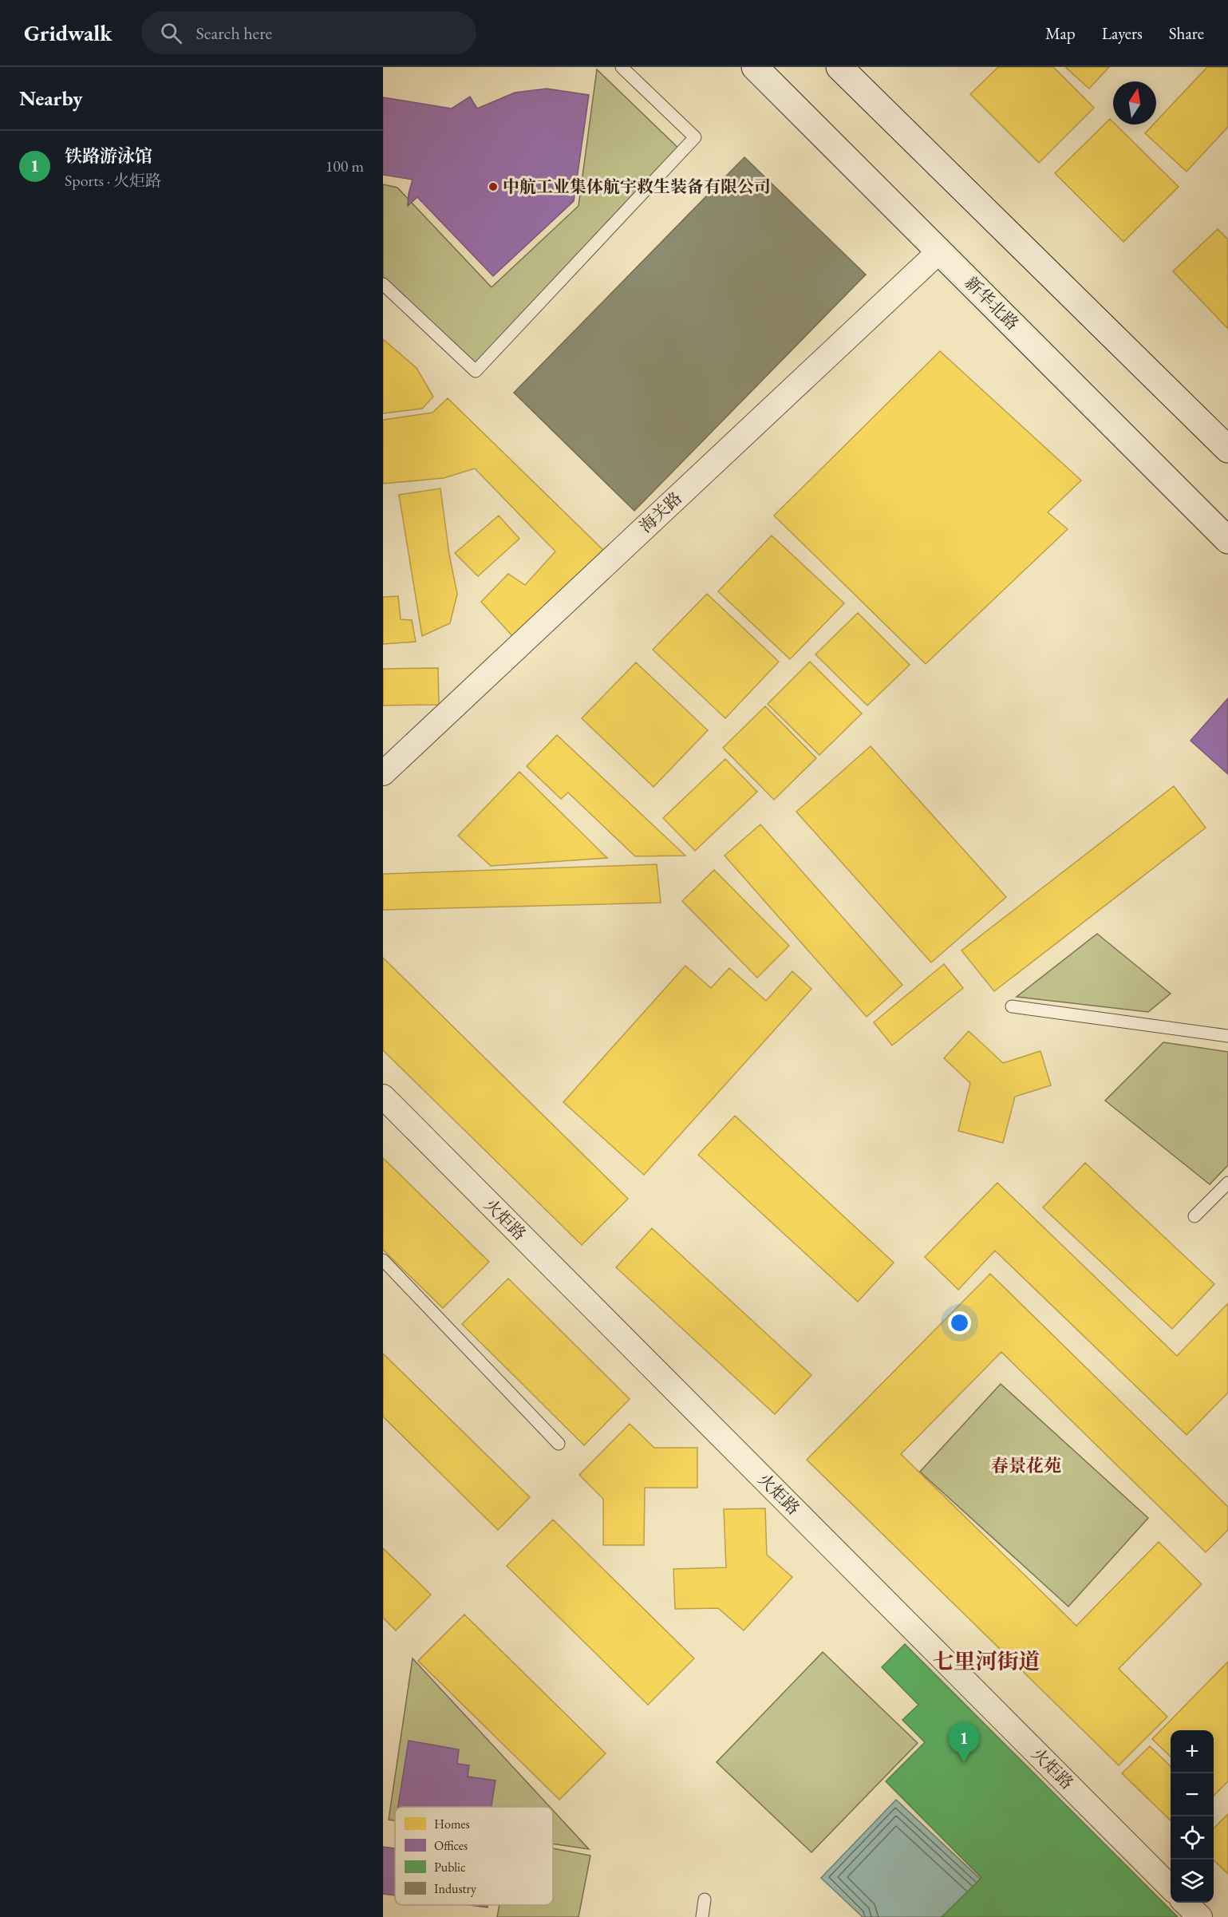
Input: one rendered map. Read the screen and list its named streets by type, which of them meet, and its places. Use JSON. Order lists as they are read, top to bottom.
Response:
{
  "streets": {
    "main road": ["新华北路"],
    "street": ["海关路", "火炬路"]
  },
  "crossings": [
    ["新华北路", "海关路"]
  ],
  "districts": ["春景花苑", "七里河街道"],
  "places": ["中航工业集体航宇救生装备有限公司"],
  "legend": [
    "Homes",
    "Offices",
    "Public",
    "Industry"
  ],
  "north": "top",
  "page": {
    "header": "Gridwalk",
    "search": "Search here",
    "nav": ["Map", "Layers", "Share"],
    "heading": "Nearby",
    "list": [
      {
        "mark": "1",
        "name": "铁路游泳馆",
        "note": "Sports · 火炬路",
        "value": "100 m"
      }
    ],
    "pins": "1",
    "map_buttons": ["+", "−"]
  }
}
